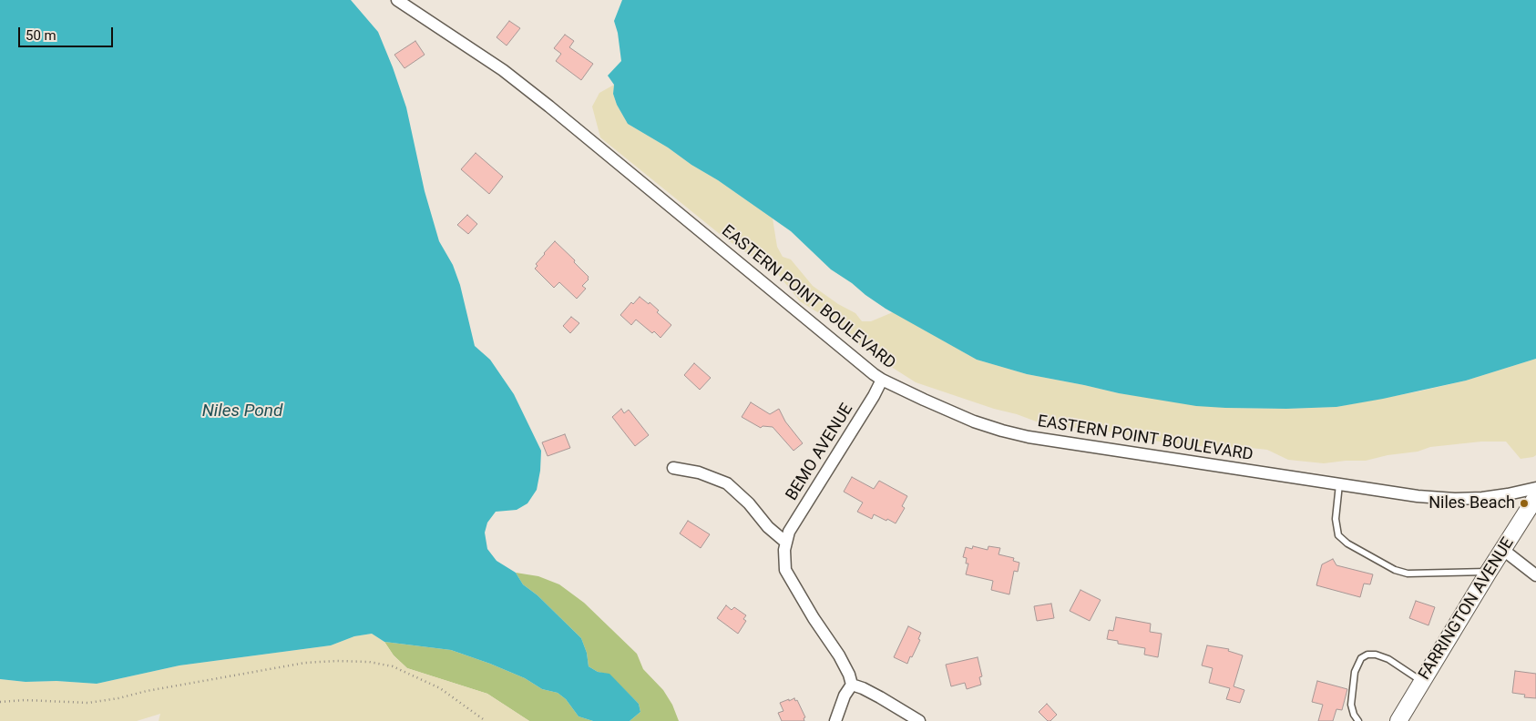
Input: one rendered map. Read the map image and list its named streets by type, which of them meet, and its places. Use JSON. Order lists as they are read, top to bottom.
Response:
{
  "streets": {
    "main road": ["FARRINGTON AVENUE"],
    "street": ["EASTERN POINT BOULEVARD", "BEMO AVENUE"]
  },
  "crossings": [
    ["EASTERN POINT BOULEVARD", "BEMO AVENUE"]
  ],
  "water": ["Niles Pond"],
  "places": ["Niles Beach"],
  "scale_bar": "50 m"
}
